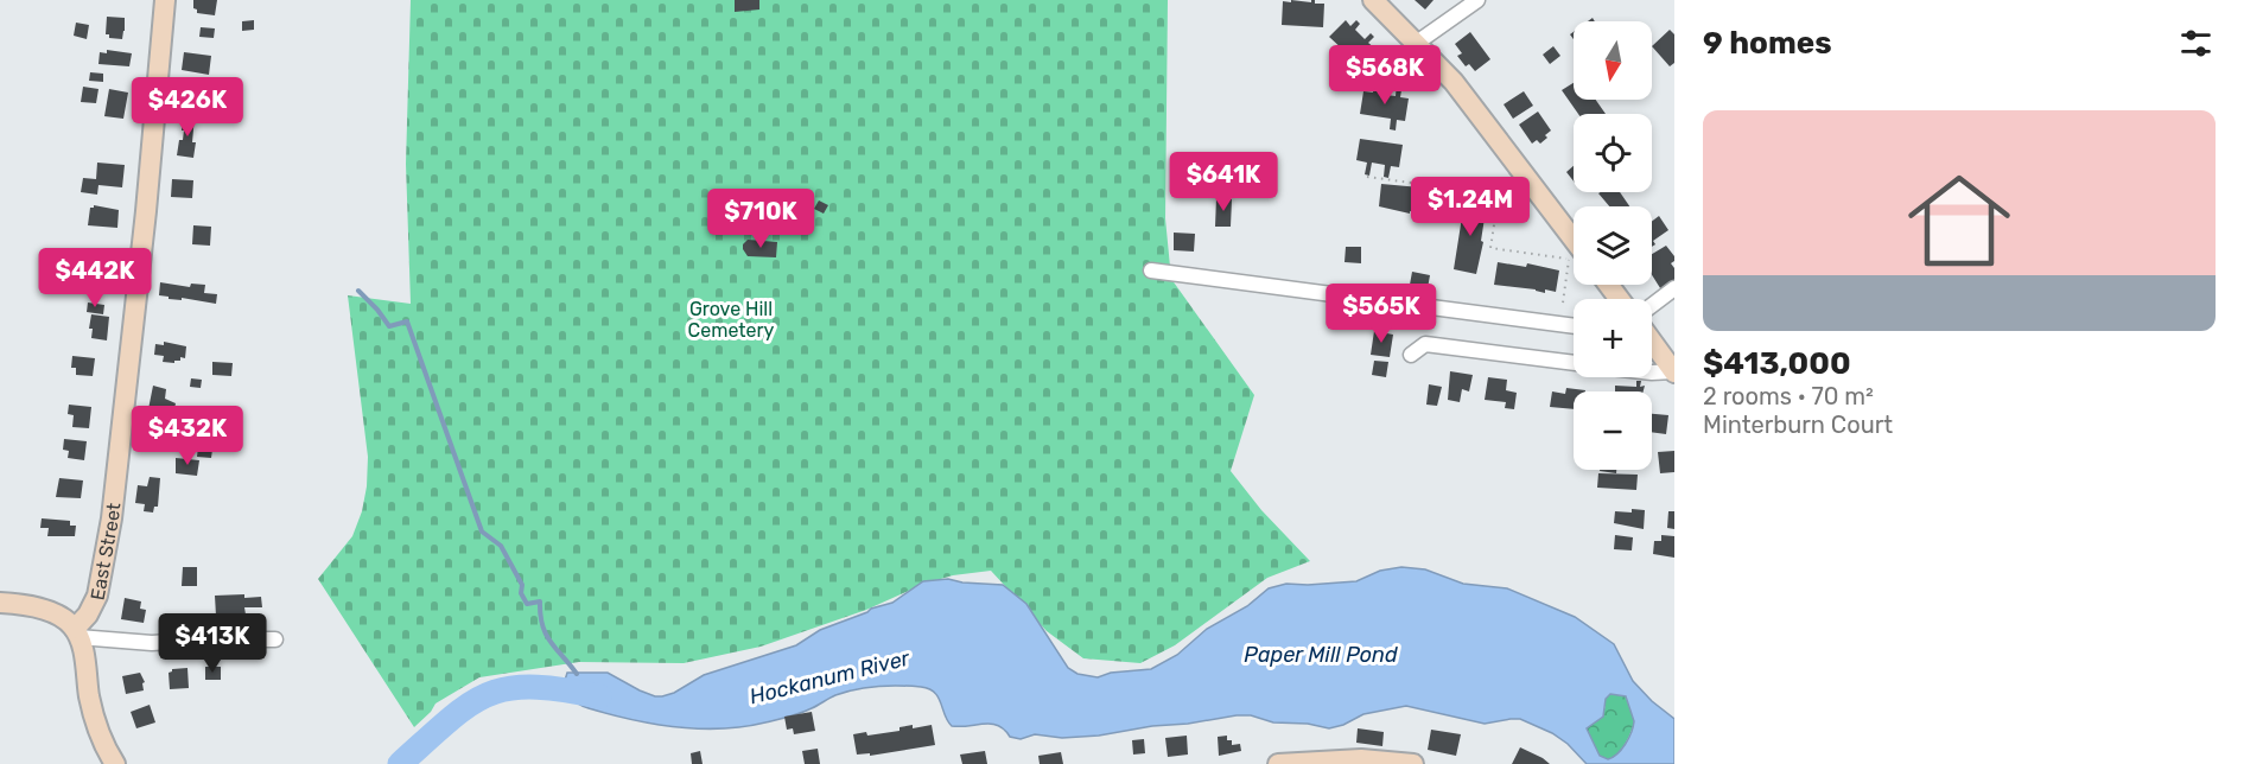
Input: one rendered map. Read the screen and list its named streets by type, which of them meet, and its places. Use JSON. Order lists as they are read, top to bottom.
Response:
{
  "streets": {
    "main road": ["East Street"]
  },
  "water": ["Paper Mill Pond", "Hockanum River"],
  "parks": ["Grove Hill Cemetery"],
  "north": "bottom",
  "page": {
    "heading": "9 homes",
    "map_buttons": ["+", "−"],
    "price": [
      "$568K",
      "$426K",
      "$641K",
      "$1.24M",
      "$710K",
      "$442K",
      "$565K",
      "$432K",
      "$413K"
    ],
    "list": [
      {
        "name": "$413,000",
        "note": "2 rooms · 70 m² · Minterburn Court"
      }
    ]
  }
}
